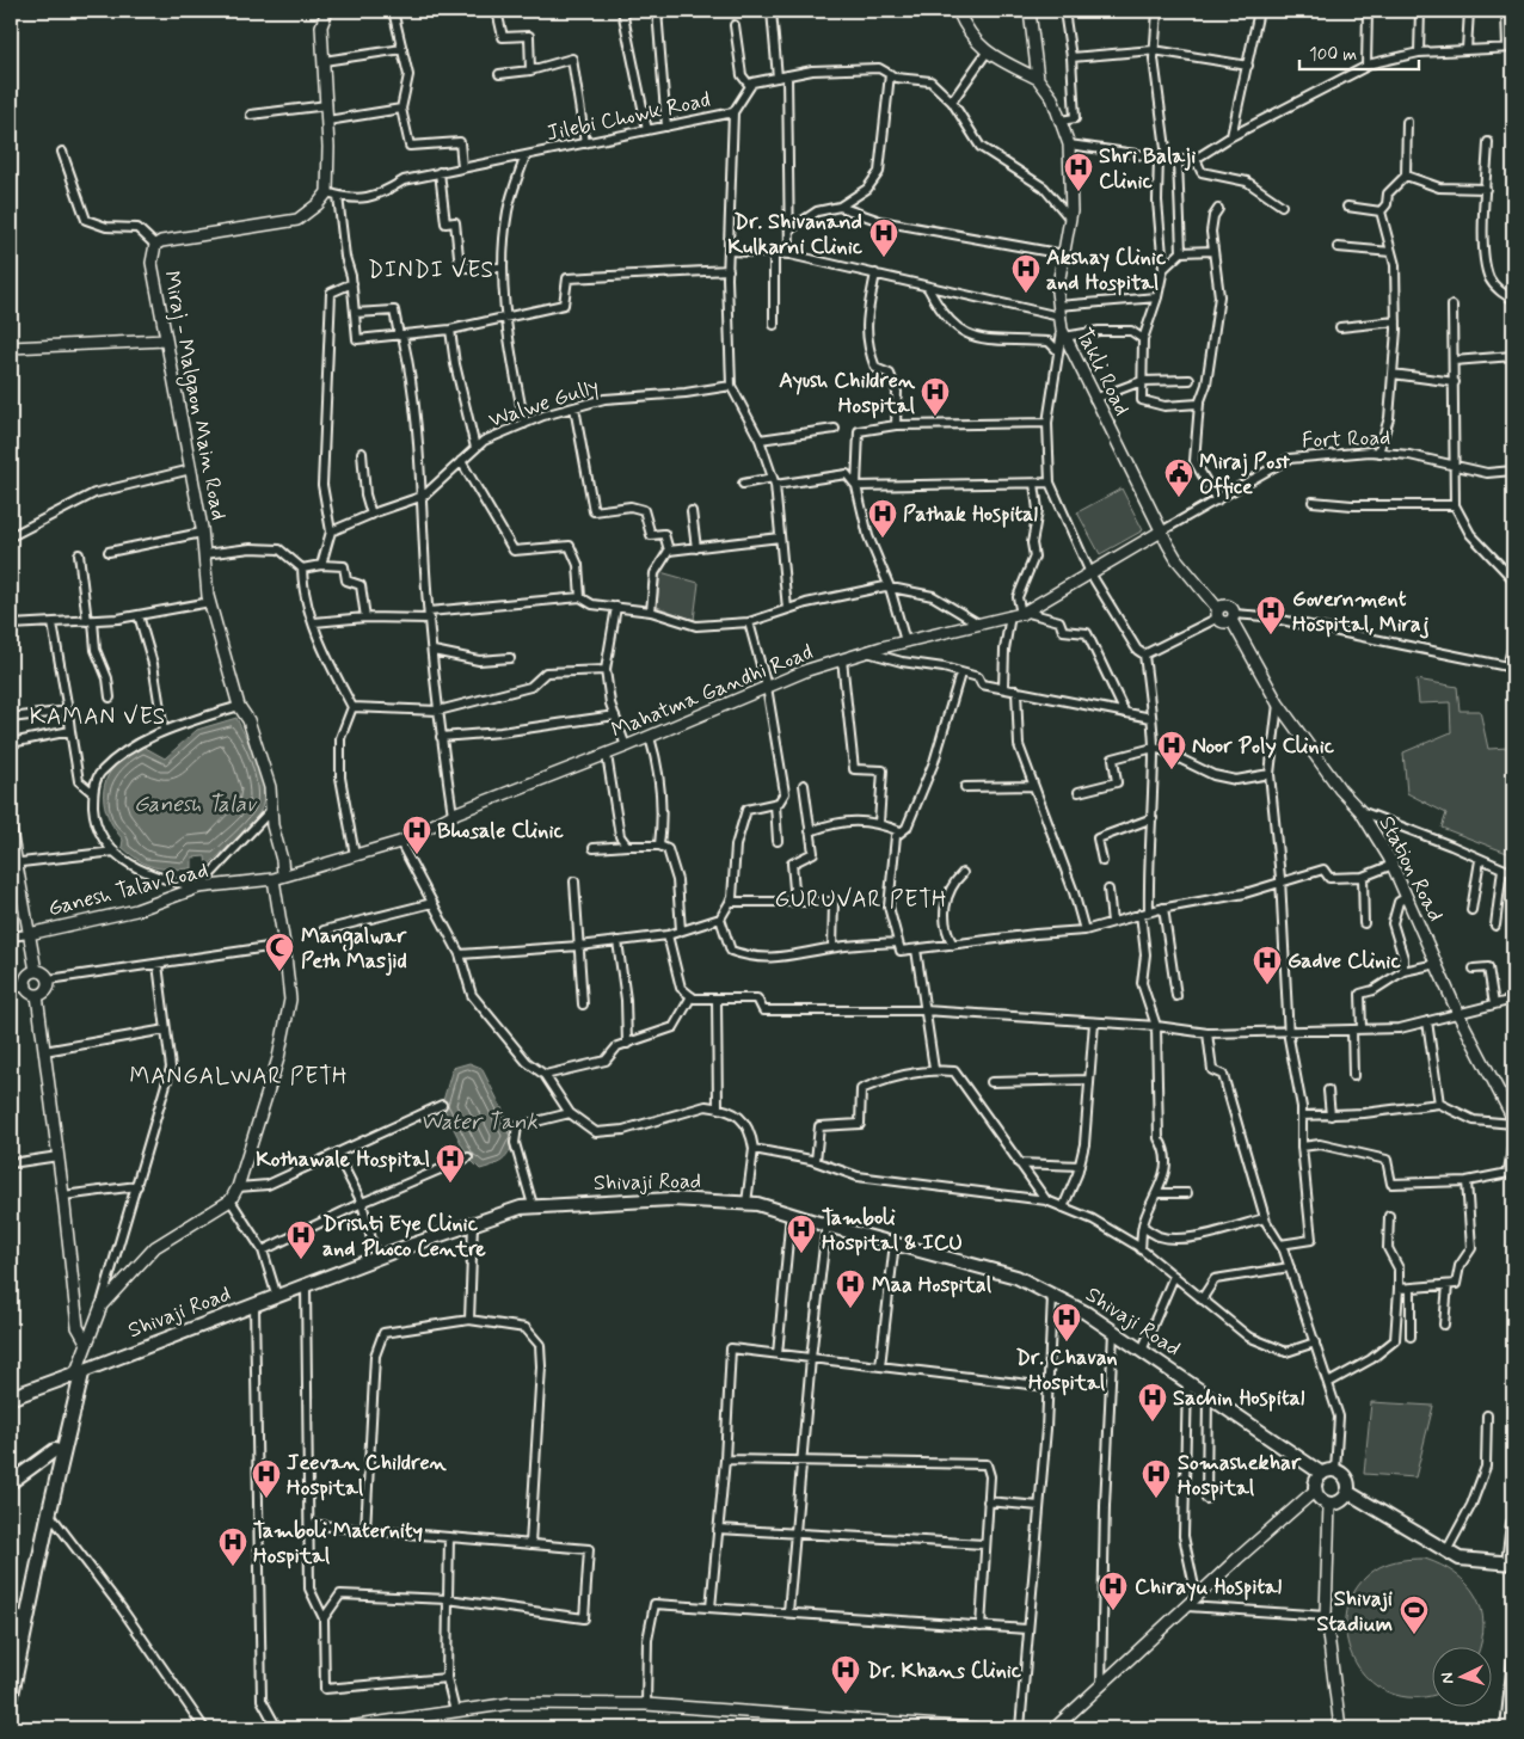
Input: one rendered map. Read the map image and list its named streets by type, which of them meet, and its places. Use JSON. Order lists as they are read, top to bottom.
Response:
{
  "streets": {
    "main road": [
      "Takli Road",
      "Miraj - Malgaon Main Road",
      "Mahatma Gandhi Road",
      "Station Road",
      "Ganesh Talav Road",
      "Shivaji Road"
    ],
    "street": ["Jilebi Chowk Road", "Walwe Gully", "Fort Road"]
  },
  "crossings": [
    ["Takli Road", "Fort Road"],
    ["Takli Road", "Mahatma Gandhi Road"],
    ["Miraj - Malgaon Main Road", "Mahatma Gandhi Road"],
    ["Miraj - Malgaon Main Road", "Ganesh Talav Road"],
    ["Fort Road", "Mahatma Gandhi Road"],
    ["Mahatma Gandhi Road", "Ganesh Talav Road"]
  ],
  "districts": [
    "DINDI VES",
    "KAMAN VES",
    "GURUVAR PETH",
    "MANGALWAR PETH"
  ],
  "water": ["Ganesh Talav", "Water Tank"],
  "places": {
    "hospital": [
      "Shri Balaji Clinic",
      "Dr. Shivanand Kulkarni Clinic",
      "Akshay Clinic and Hospital",
      "Ayush Children Hospital",
      "Pathak Hospital",
      "Government Hospital, Miraj",
      "Noor Poly Clinic",
      "Bhosale Clinic",
      "Gadve Clinic",
      "Kothawale Hospital",
      "Tamboli Hospital & ICU",
      "Drishti Eye Clinic and Phoco Centre",
      "Maa Hospital",
      "Dr. Chavan Hospital",
      "Sachin Hospital",
      "Jeevan Children Hospital",
      "Somashekhar Hospital",
      "Tamboli Maternity Hospital",
      "Chirayu Hospital",
      "Dr. Khans Clinic"
    ],
    "public building": ["Miraj Post Office"],
    "mosque": ["Mangalwar Peth Masjid"],
    "sports": ["Shivaji Stadium"]
  },
  "scale_bar": "100 m",
  "north": "left"
}
